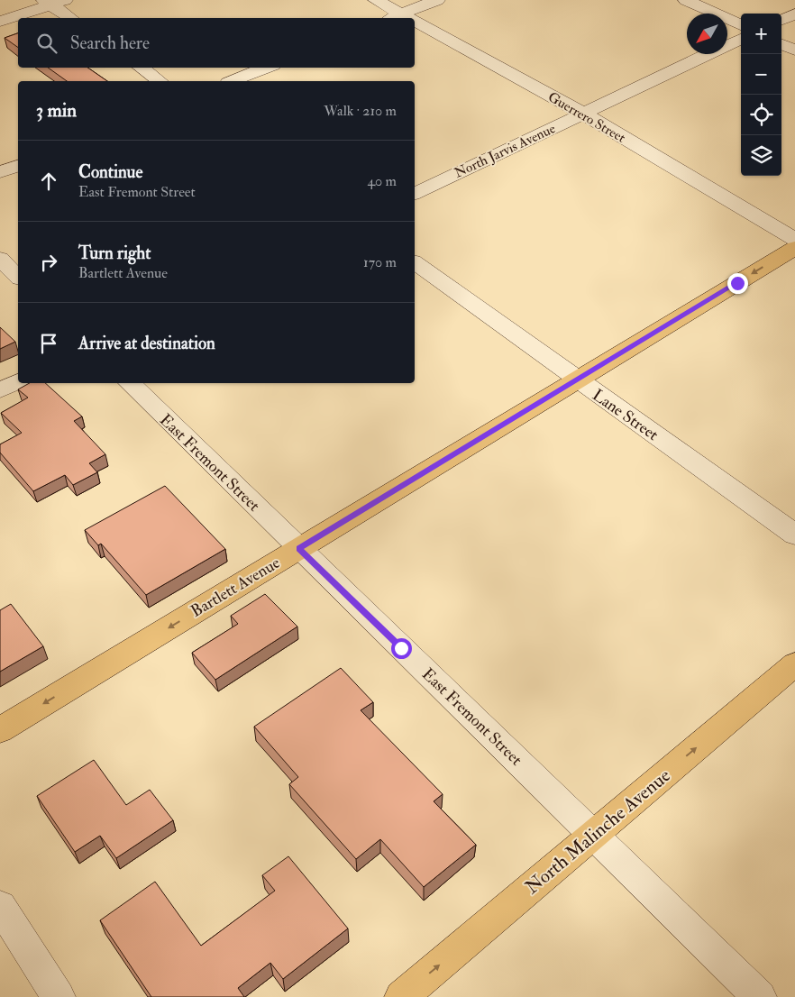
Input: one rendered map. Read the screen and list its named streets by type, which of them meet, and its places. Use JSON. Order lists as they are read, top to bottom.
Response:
{
  "streets": {
    "main road": ["Bartlett Avenue", "North Malinche Avenue"],
    "street": [
      "Guerrero Street",
      "North Jarvis Avenue",
      "Lane Street",
      "East Fremont Street"
    ]
  },
  "crossings": [
    ["Guerrero Street", "North Jarvis Avenue"],
    ["Lane Street", "Bartlett Avenue"],
    ["East Fremont Street", "Bartlett Avenue"],
    ["East Fremont Street", "North Malinche Avenue"]
  ],
  "one_way": ["Bartlett Avenue", "North Malinche Avenue"],
  "north": "bottom left",
  "page": {
    "map_buttons": ["+", "−"],
    "search": "Search here",
    "heading": ["3 min", "Walk · 210 m"],
    "list": [
      ["Continue", "East Fremont Street", "40 m"],
      ["Turn right", "Bartlett Avenue", "170 m"],
      "Arrive at destination"
    ]
  }
}
